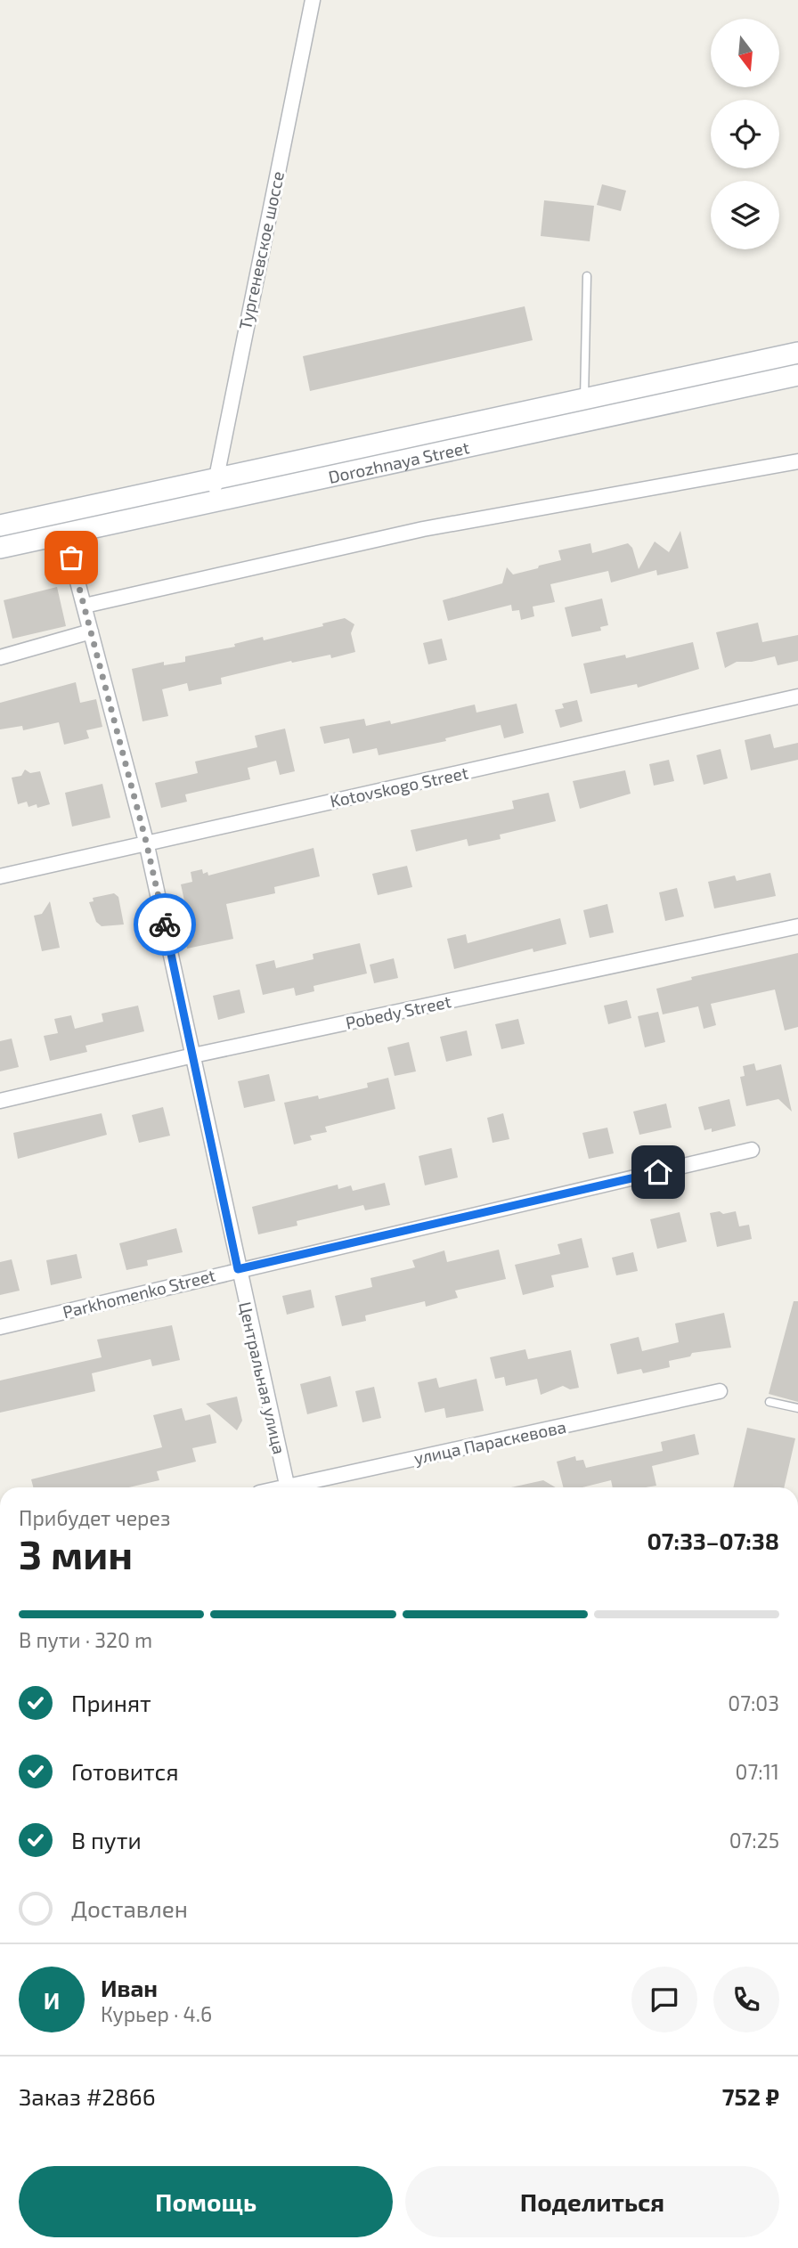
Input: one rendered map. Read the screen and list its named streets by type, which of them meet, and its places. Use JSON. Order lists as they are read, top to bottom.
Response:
{
  "streets": {
    "main road": ["Dorozhnaya Street"],
    "street": [
      "Тургеневское шоссе",
      "Kotovskogo Street",
      "Pobedy Street",
      "Parkhomenko Street",
      "Центральная улица",
      "улица Параскевова"
    ]
  },
  "crossings": [
    ["Тургеневское шоссе", "Dorozhnaya Street"],
    ["Dorozhnaya Street", "Центральная улица"],
    ["Kotovskogo Street", "Центральная улица"],
    ["Pobedy Street", "Центральная улица"],
    ["Parkhomenko Street", "Центральная улица"]
  ],
  "north": "bottom",
  "page": {
    "heading": ["3 мин", "Прибудет через", "07:33–07:38"],
    "panel": [
      "Иван",
      "Курьер · 4.6",
      "Заказ #2866",
      "752 ₽"
    ],
    "bar": "В пути · 320 m",
    "list": [
      ["Принят", "07:03"],
      ["Готовится", "07:11"],
      ["В пути", "07:25"],
      "Доставлен"
    ],
    "round": "И",
    "buttons": ["Помощь", "Поделиться"]
  }
}
